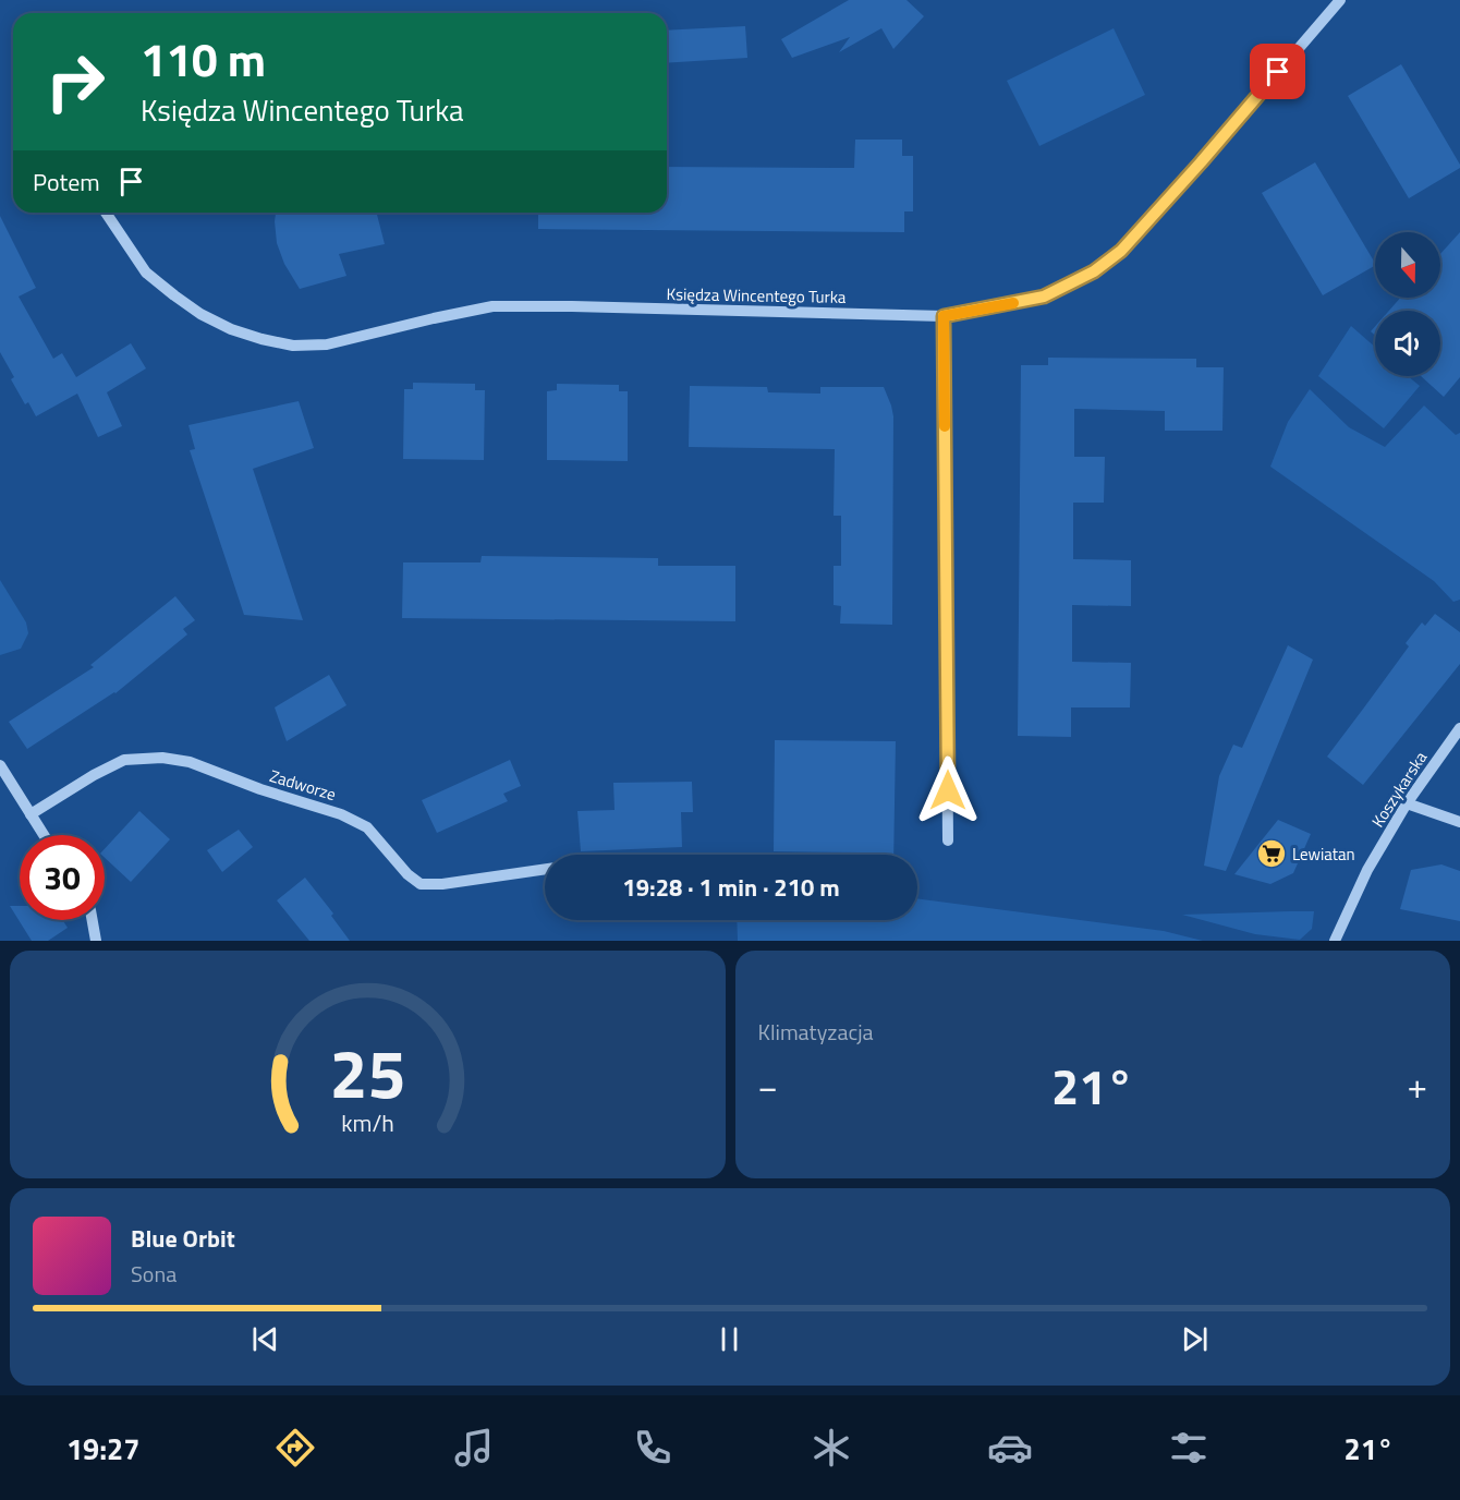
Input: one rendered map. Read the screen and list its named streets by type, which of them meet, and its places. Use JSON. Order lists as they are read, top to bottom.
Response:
{
  "streets": {
    "street": ["Księdza Wincentego Turka", "Zadworze", "Koszykarska"]
  },
  "places": {
    "supermarket": ["Lewiatan"]
  },
  "north": "bottom",
  "page": {
    "turn": ["110 m", "Księdza Wincentego Turka"],
    "then": "Potem",
    "limit": "30",
    "trip": "19:28 · 1 min · 210 m",
    "tile": "Klimatyzacja",
    "heat": ["−", "21°", "+"],
    "song": ["Blue Orbit", "Sona"],
    "tabs": ["19:27", "21°"],
    "gauge": ["25", "km/h"]
  }
}
